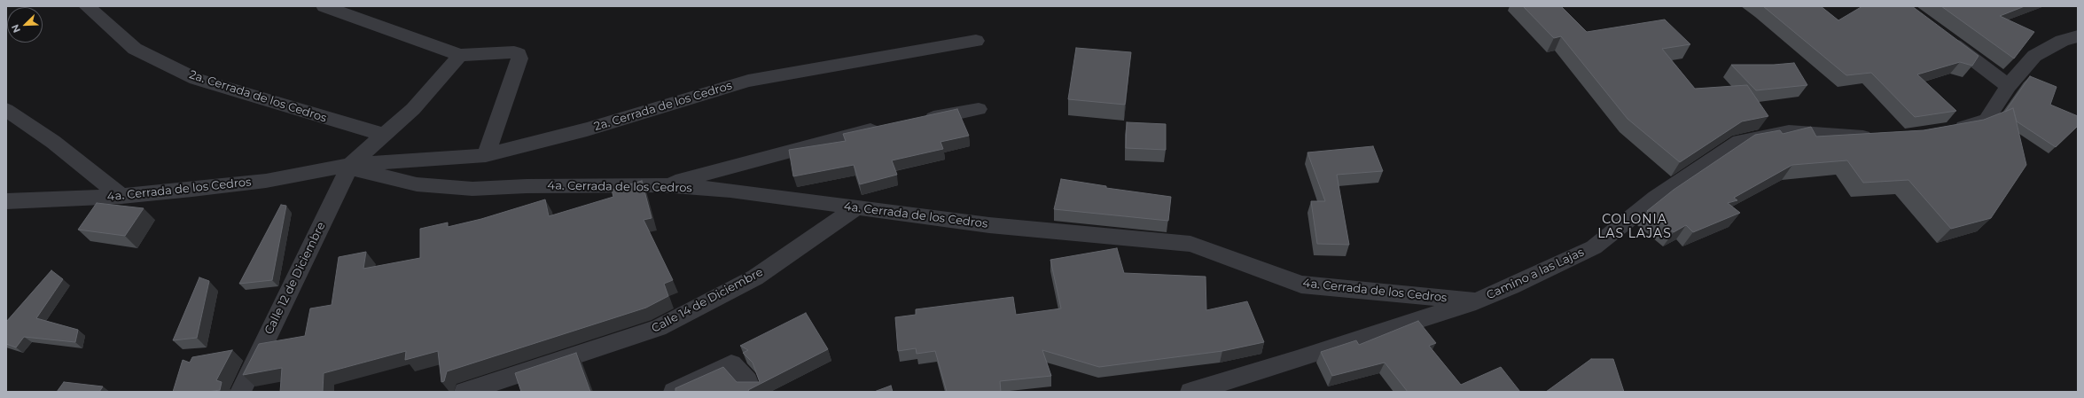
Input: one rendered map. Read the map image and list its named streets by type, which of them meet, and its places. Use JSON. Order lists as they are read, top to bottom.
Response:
{
  "streets": {
    "street": [
      "2a. Cerrada de los Cedros",
      "4a. Cerrada de los Cedros",
      "Camino a las Lajas",
      "Calle 12 de Diciembre",
      "Calle 14 de Diciembre"
    ]
  },
  "crossings": [
    ["2a. Cerrada de los Cedros", "4a. Cerrada de los Cedros"],
    ["2a. Cerrada de los Cedros", "Calle 12 de Diciembre"],
    ["4a. Cerrada de los Cedros", "Camino a las Lajas"],
    ["4a. Cerrada de los Cedros", "Calle 12 de Diciembre"],
    ["4a. Cerrada de los Cedros", "Calle 14 de Diciembre"]
  ],
  "districts": ["COLONIA LAS LAJAS"],
  "north": "bottom left"
}
